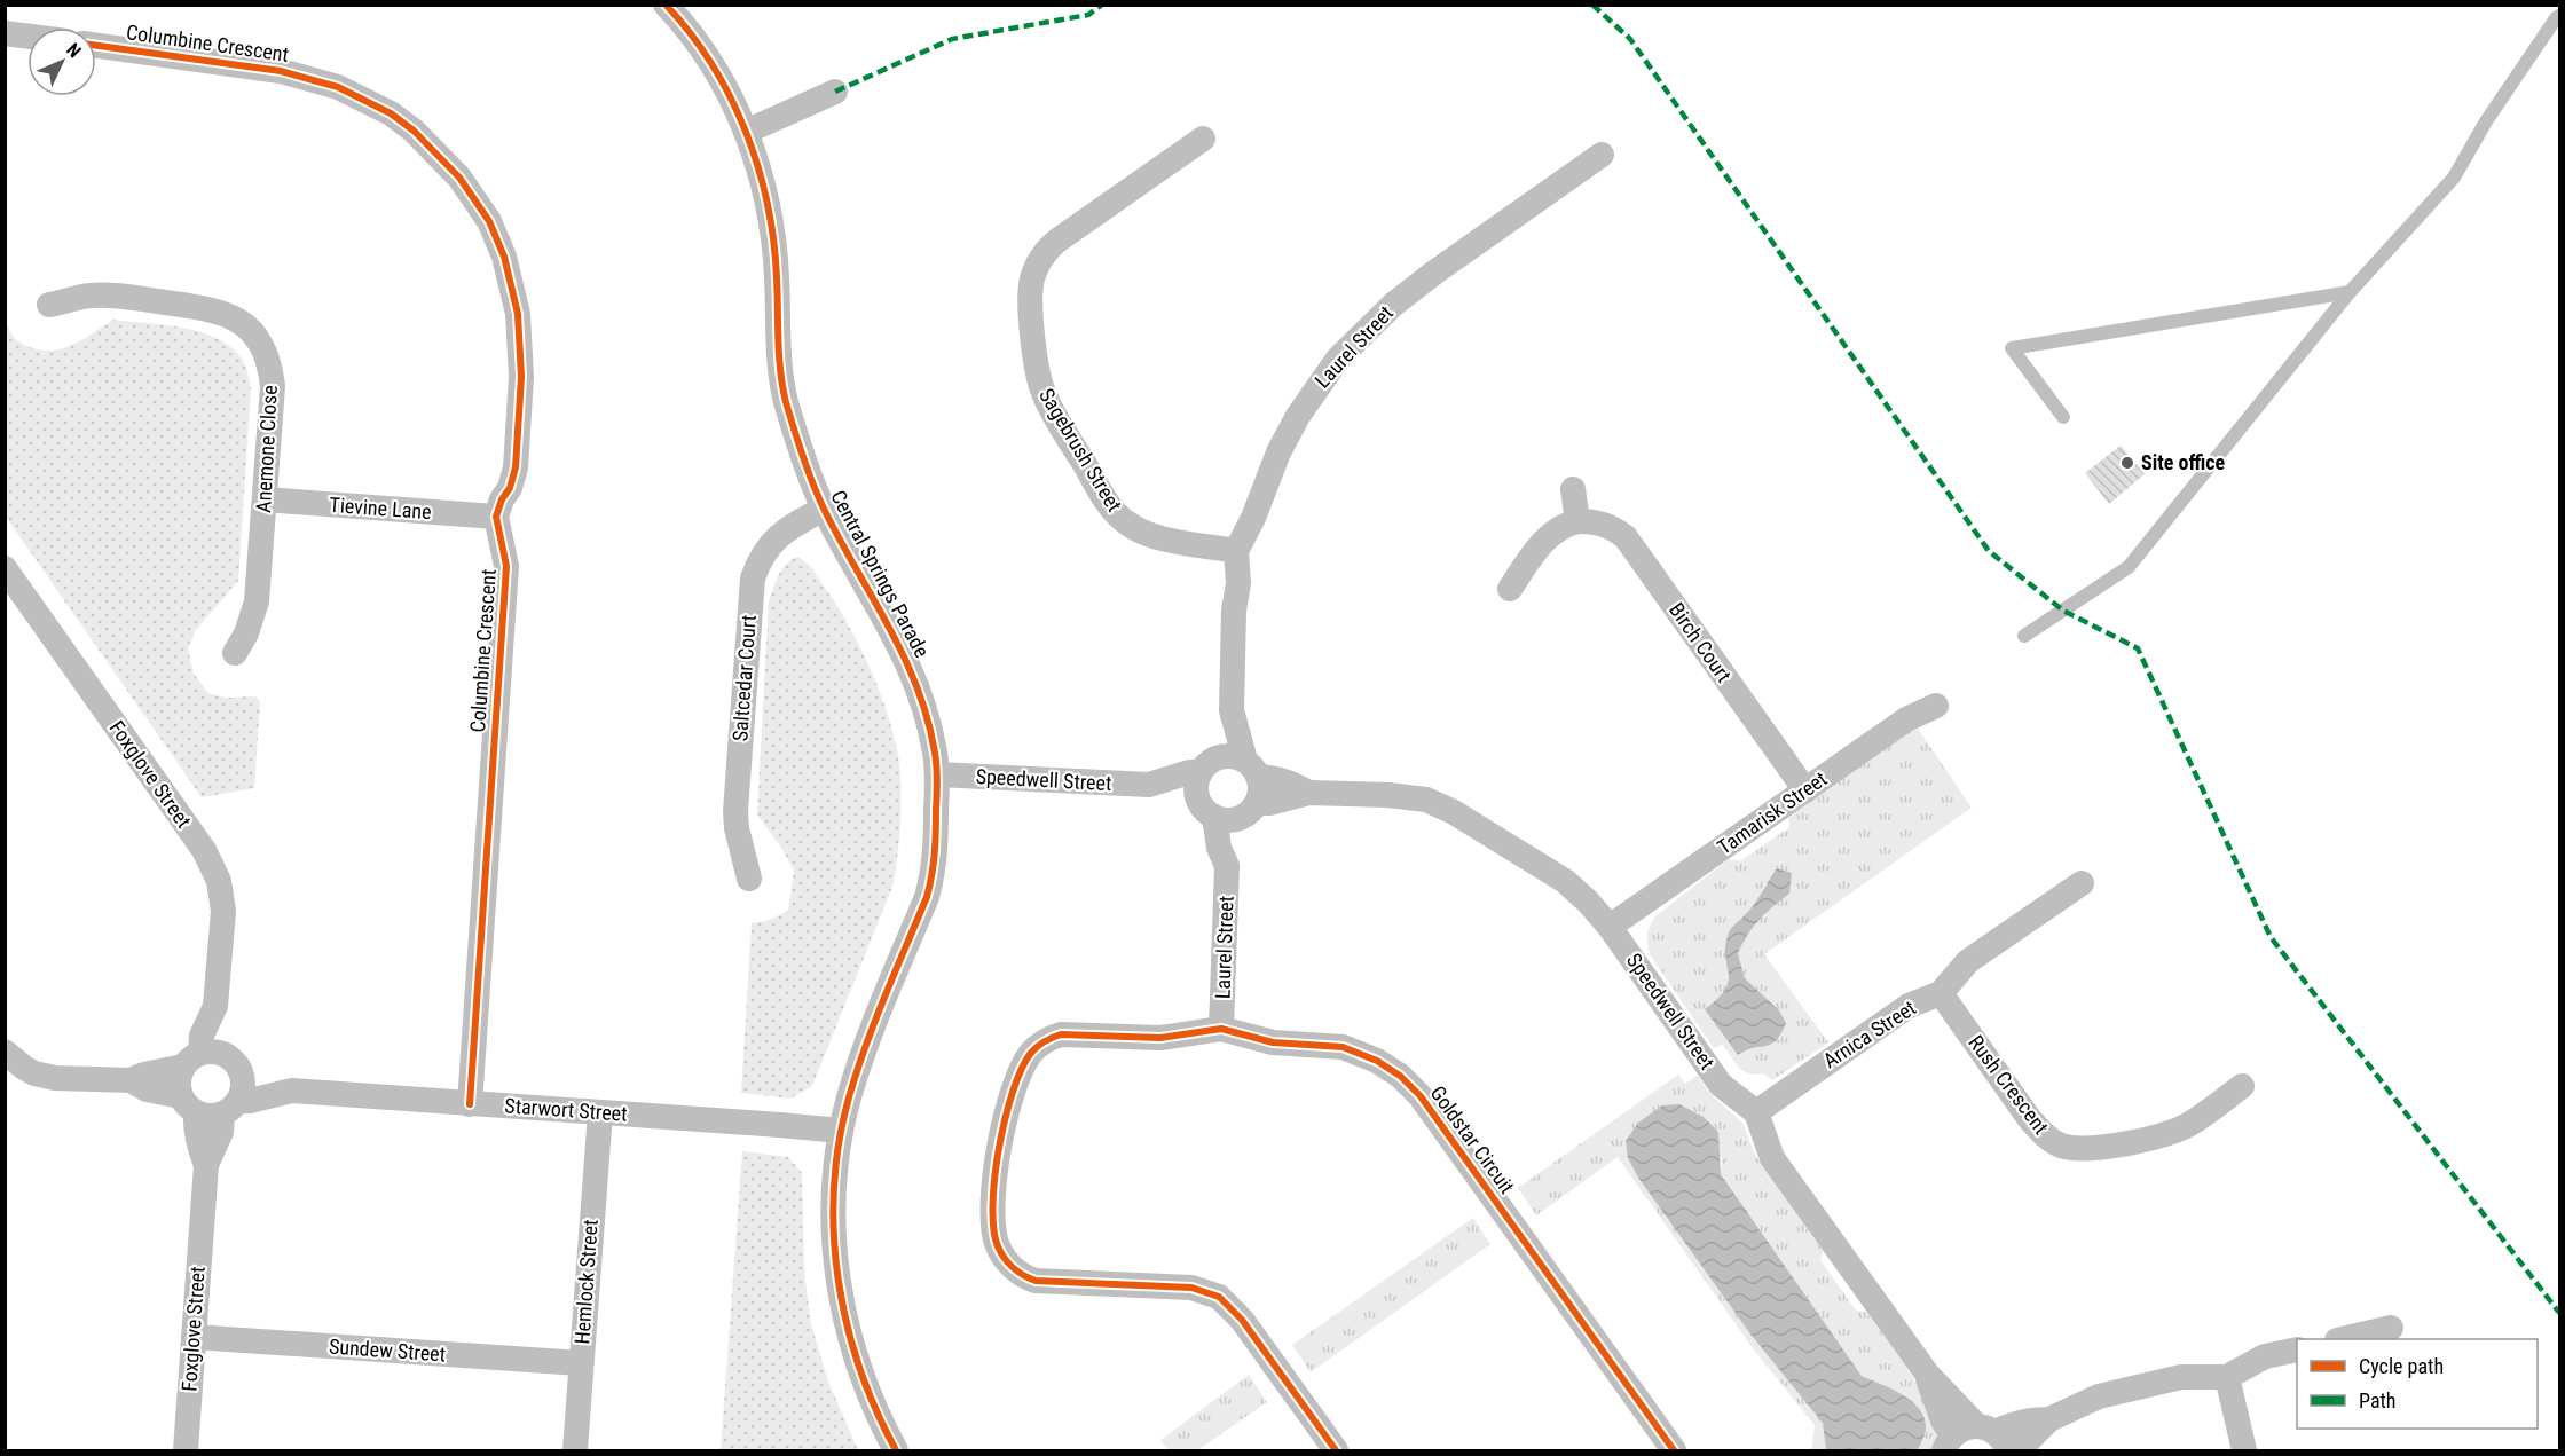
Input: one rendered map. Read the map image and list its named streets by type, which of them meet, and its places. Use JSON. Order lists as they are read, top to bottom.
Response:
{
  "streets": {
    "street": [
      "Columbine Crescent",
      "Laurel Street",
      "Anemone Close",
      "Sagebrush Street",
      "Tievine Lane",
      "Central Springs Parade",
      "Birch Court",
      "Saltcedar Court",
      "Foxglove Street",
      "Speedwell Street",
      "Tamarisk Street",
      "Arnica Street",
      "Rush Crescent",
      "Starwort Street",
      "Goldstar Circuit",
      "Hemlock Street",
      "Sundew Street"
    ]
  },
  "crossings": [
    ["Columbine Crescent", "Tievine Lane"],
    ["Columbine Crescent", "Starwort Street"],
    ["Laurel Street", "Sagebrush Street"],
    ["Laurel Street", "Speedwell Street"],
    ["Laurel Street", "Goldstar Circuit"],
    ["Anemone Close", "Tievine Lane"],
    ["Central Springs Parade", "Saltcedar Court"],
    ["Central Springs Parade", "Speedwell Street"],
    ["Central Springs Parade", "Starwort Street"],
    ["Birch Court", "Tamarisk Street"],
    ["Foxglove Street", "Starwort Street"],
    ["Foxglove Street", "Sundew Street"],
    ["Speedwell Street", "Tamarisk Street"],
    ["Speedwell Street", "Arnica Street"],
    ["Arnica Street", "Rush Crescent"],
    ["Starwort Street", "Hemlock Street"],
    ["Hemlock Street", "Sundew Street"]
  ],
  "places": ["Site office"],
  "legend": ["Cycle path", "Path"],
  "north": "top right"
}
